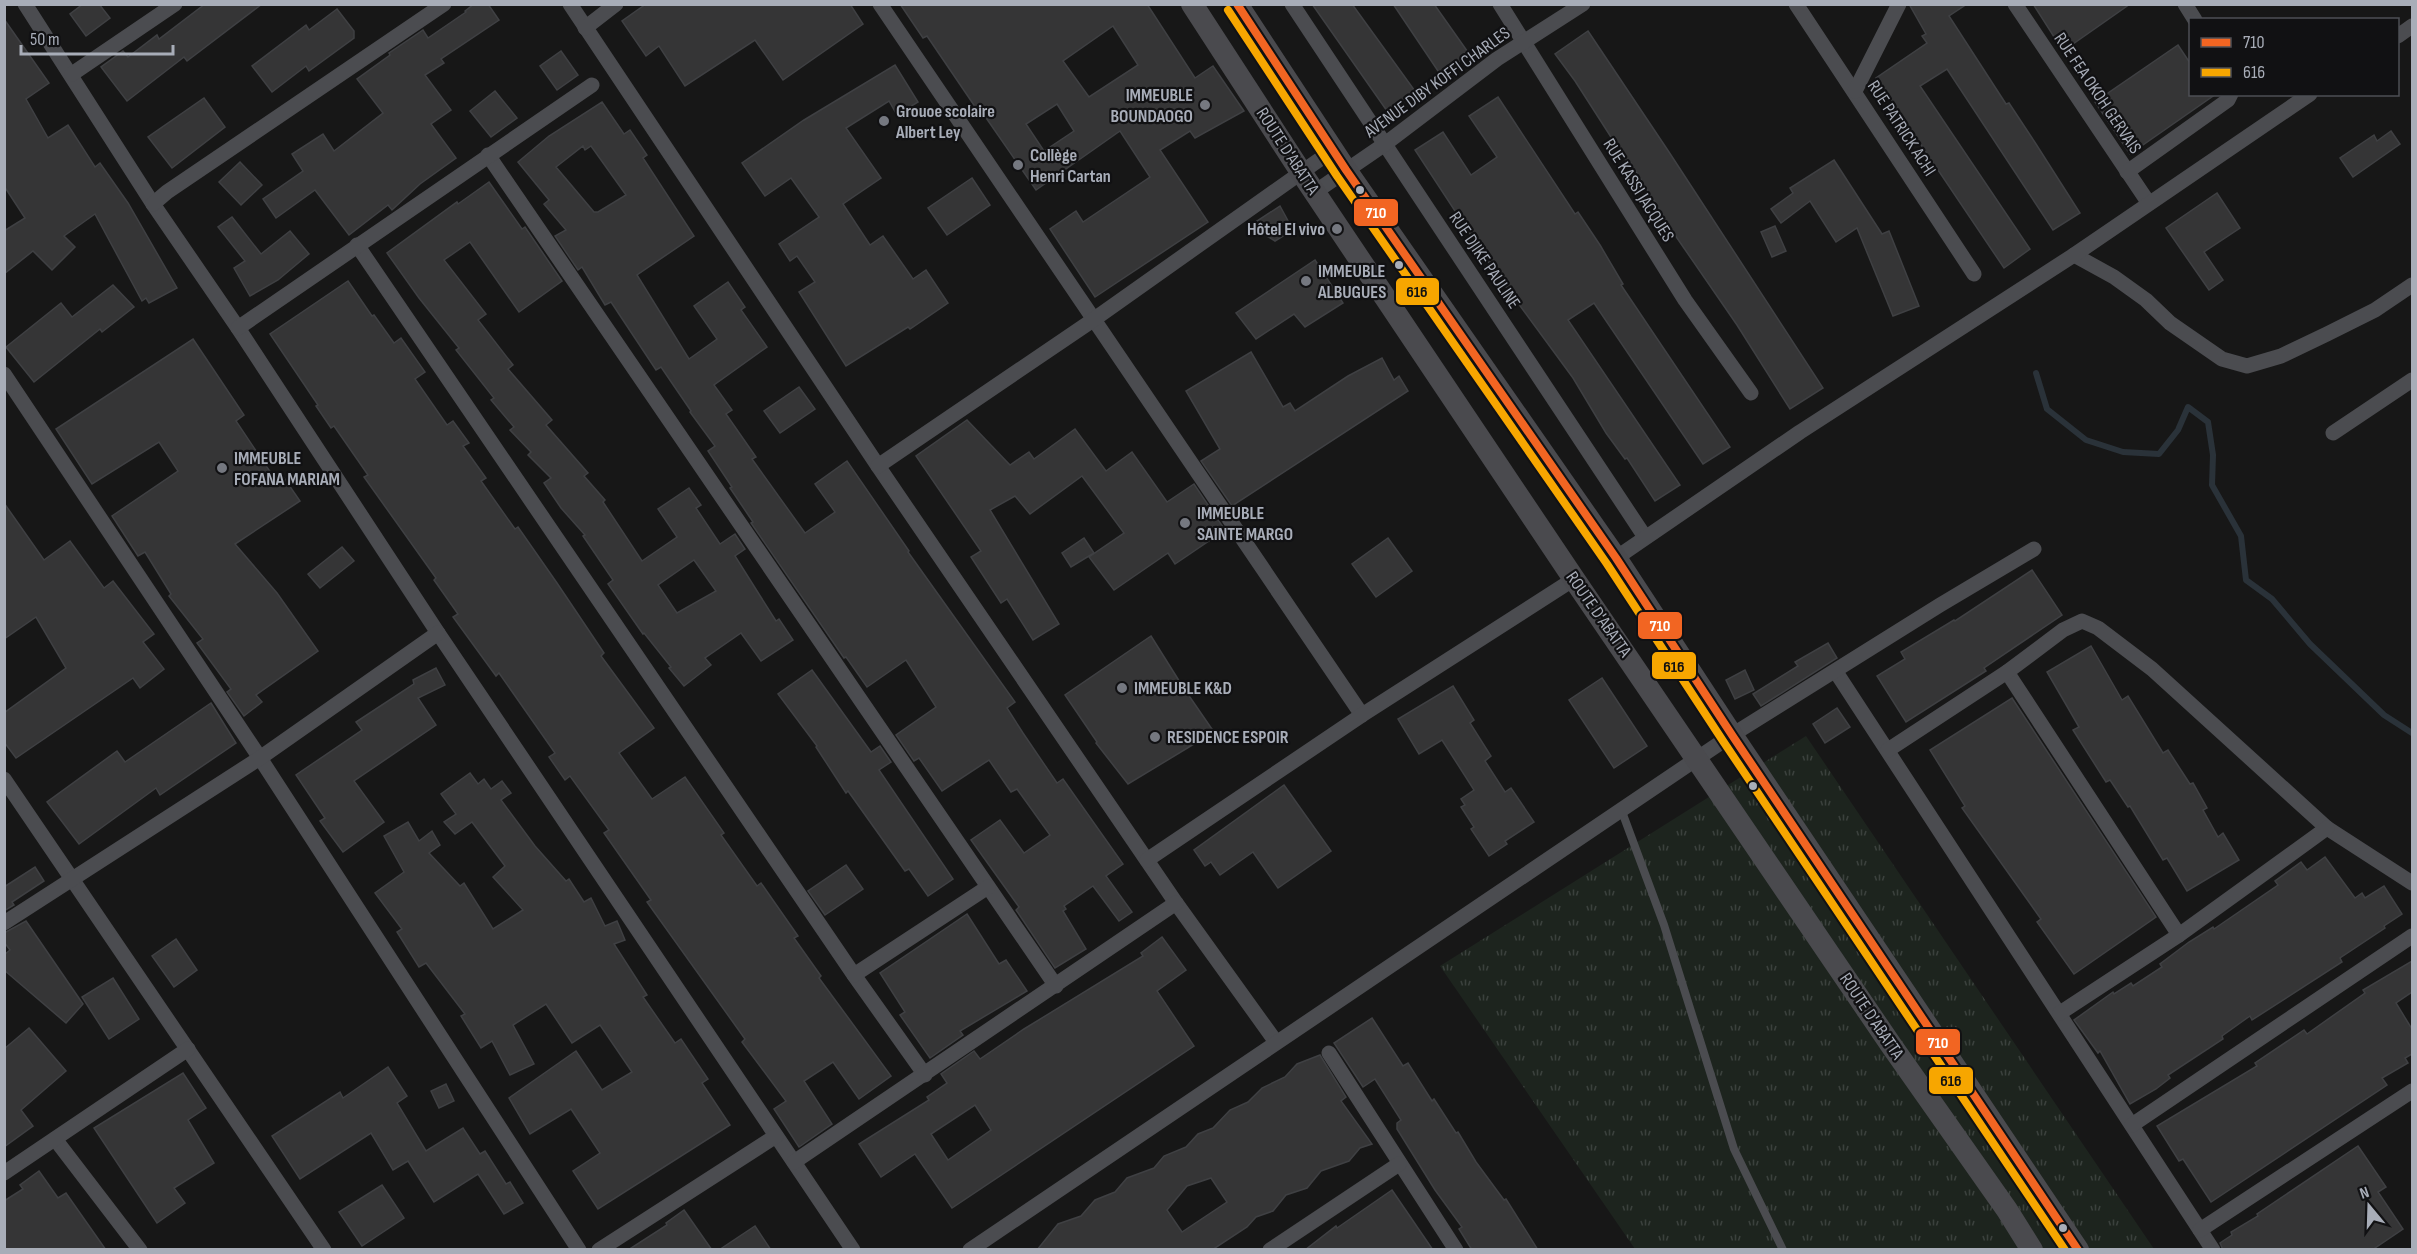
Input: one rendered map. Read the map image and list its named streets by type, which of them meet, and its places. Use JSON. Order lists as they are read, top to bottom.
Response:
{
  "streets": {
    "street": [
      "AVENUE DIBY KOFFI CHARLES",
      "RUE FEA OKOH GERVAIS",
      "RUE PATRICK ACHI",
      "ROUTE D'ABATTA",
      "RUE KASSI JACQUES",
      "RUE DJIKE PAULINE"
    ]
  },
  "crossings": [
    ["AVENUE DIBY KOFFI CHARLES", "ROUTE D'ABATTA"],
    ["AVENUE DIBY KOFFI CHARLES", "RUE KASSI JACQUES"],
    ["AVENUE DIBY KOFFI CHARLES", "RUE DJIKE PAULINE"]
  ],
  "places": [
    "IMMEUBLE BOUNDAOGO",
    "Grouoe scolaire Albert Ley",
    "Collège Henri Cartan",
    "Hôtel El vivo",
    "IMMEUBLE ALBUGUES",
    "IMMEUBLE FOFANA MARIAM",
    "IMMEUBLE SAINTE MARGO",
    "IMMEUBLE K&D",
    "RESIDENCE ESPOIR"
  ],
  "lines": ["transit line 710", "transit line 616"],
  "legend": ["710", "616"],
  "scale_bar": "50 m",
  "north": "top"
}
